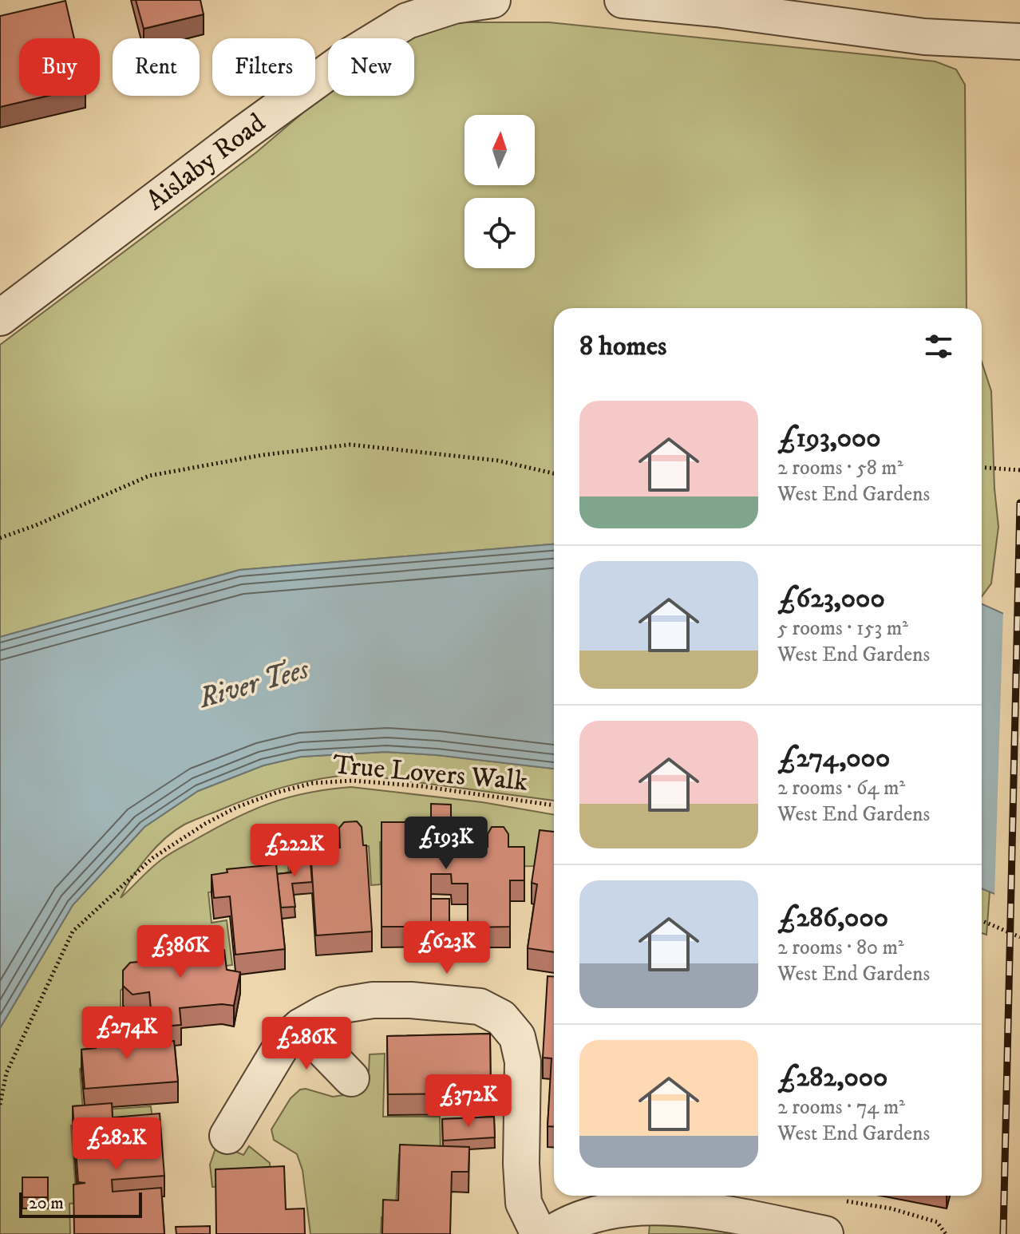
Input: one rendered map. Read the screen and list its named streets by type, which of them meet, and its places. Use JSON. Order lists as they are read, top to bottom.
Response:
{
  "streets": {
    "street": ["Aislaby Road"],
    "path": ["True Lovers Walk"]
  },
  "water": ["River Tees"],
  "scale_bar": "20 m",
  "north": "top",
  "page": {
    "chip": [
      "Buy",
      "Rent",
      "Filters",
      "New"
    ],
    "heading": "8 homes",
    "list": [
      {
        "name": "£193,000",
        "note": "2 rooms · 58 m² · West End Gardens"
      },
      {
        "name": "£623,000",
        "note": "5 rooms · 153 m² · West End Gardens"
      },
      {
        "name": "£274,000",
        "note": "2 rooms · 64 m² · West End Gardens"
      },
      {
        "name": "£286,000",
        "note": "2 rooms · 80 m² · West End Gardens"
      },
      {
        "name": "£282,000",
        "note": "2 rooms · 74 m² · West End Gardens"
      }
    ],
    "price": [
      "£193K",
      "£222K",
      "£623K",
      "£386K",
      "£274K",
      "£286K",
      "£372K",
      "£282K"
    ],
    "scale": "20 m"
  }
}
